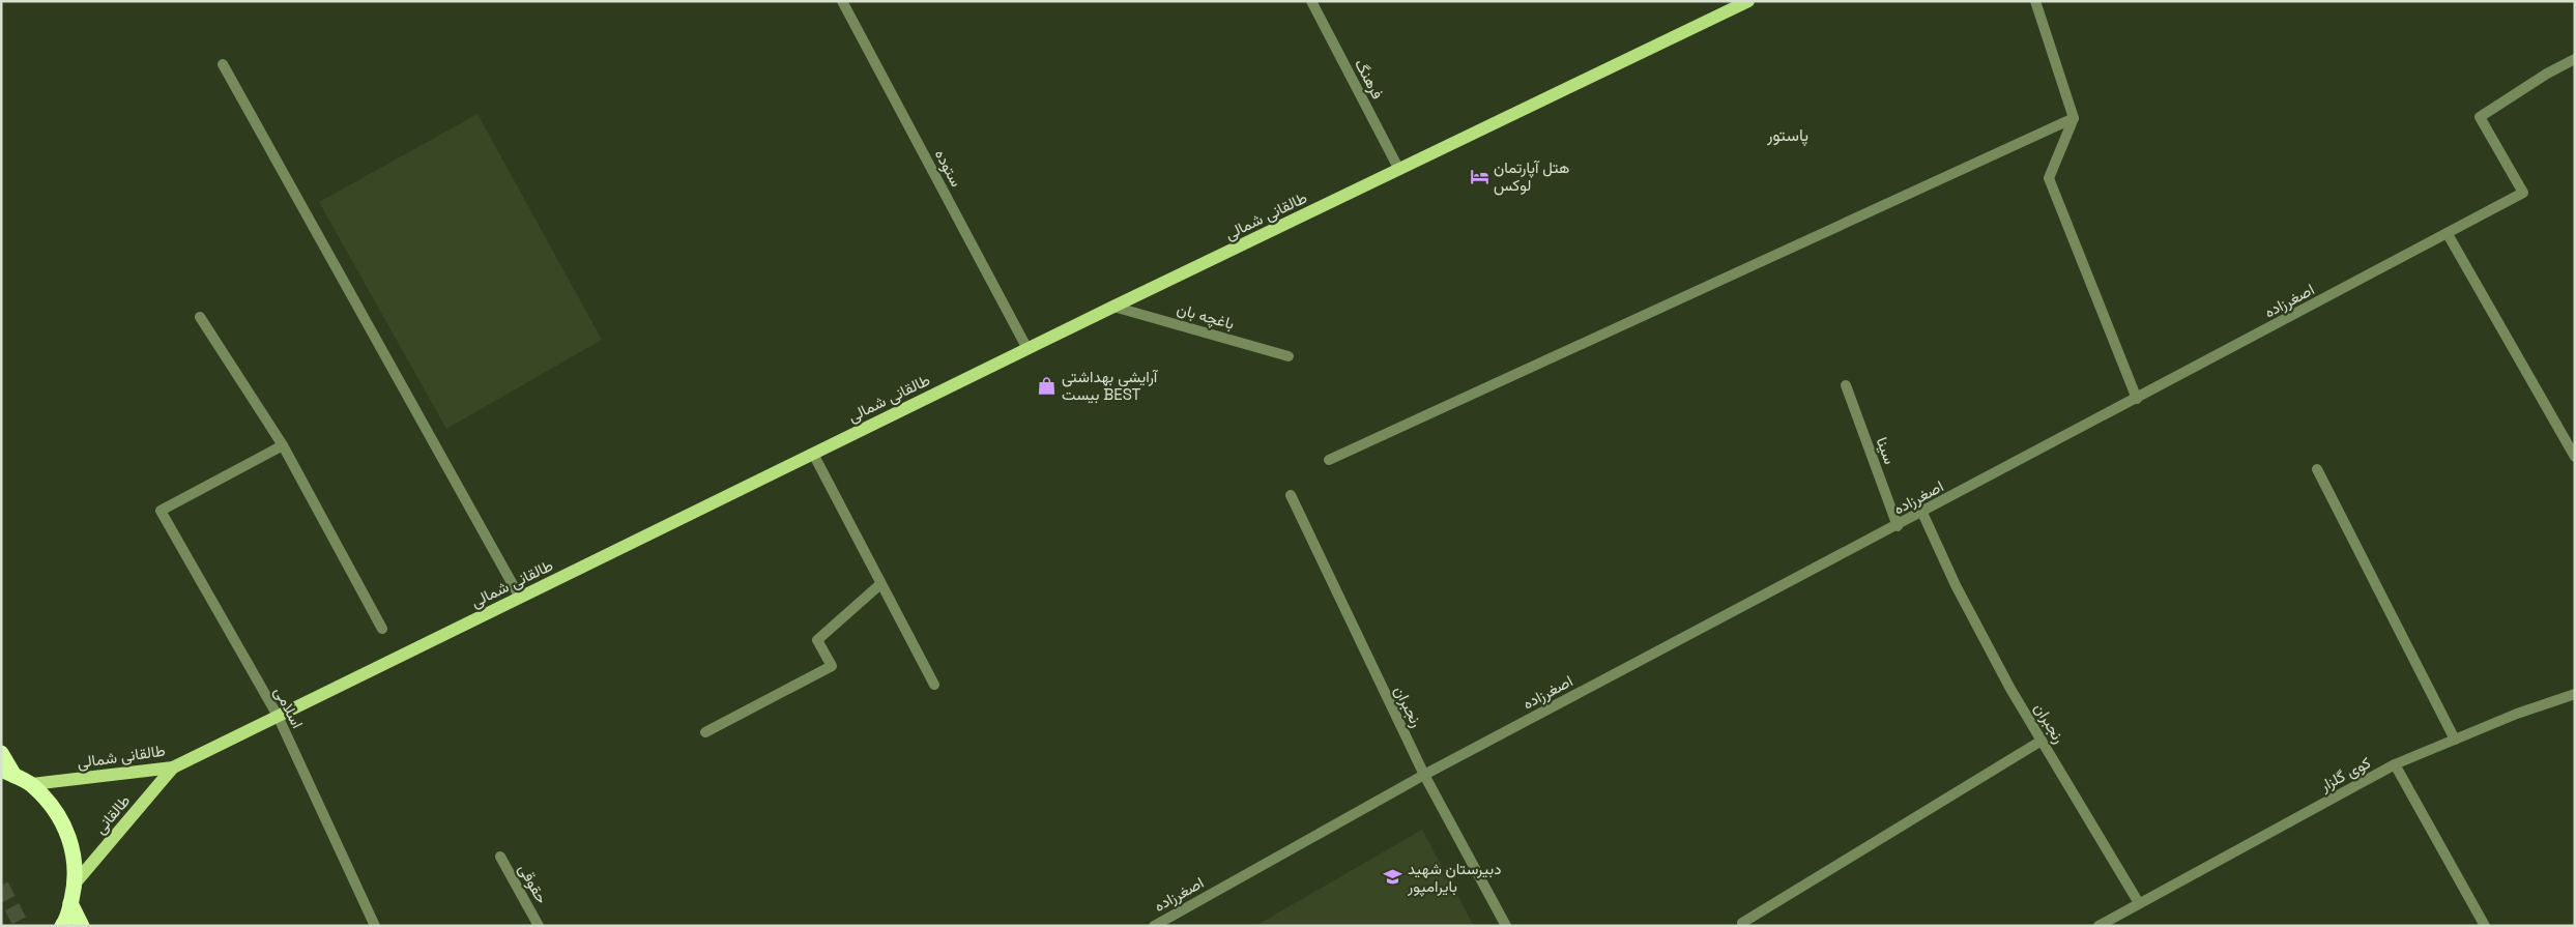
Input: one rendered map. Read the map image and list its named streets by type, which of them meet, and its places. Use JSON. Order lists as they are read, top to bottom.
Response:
{
  "streets": {
    "main road": ["طالقانی شمالی", "طالقانی"],
    "street": [
      "فرهنگ",
      "ستوده",
      "اصغرزاده",
      "باغچه بان",
      "سینا",
      "رنجبران",
      "اسلامی",
      "کوی گلزار",
      "حقوقی"
    ]
  },
  "crossings": [
    ["فرهنگ", "طالقانی شمالی"],
    ["ستوده", "طالقانی شمالی"],
    ["طالقانی شمالی", "باغچه بان"],
    ["طالقانی شمالی", "اسلامی"],
    ["طالقانی شمالی", "طالقانی"],
    ["اصغرزاده", "سینا"],
    ["اصغرزاده", "رنجبران"],
    ["رنجبران", "کوی گلزار"]
  ],
  "districts": ["پاستور"],
  "places": {
    "hotel": ["هتل آپارتمان لوکس"],
    "shop": ["آرایشی بهداشتی بیست BEST"],
    "school or university": ["دبیرستان شهید بایرامپور"]
  }
}
